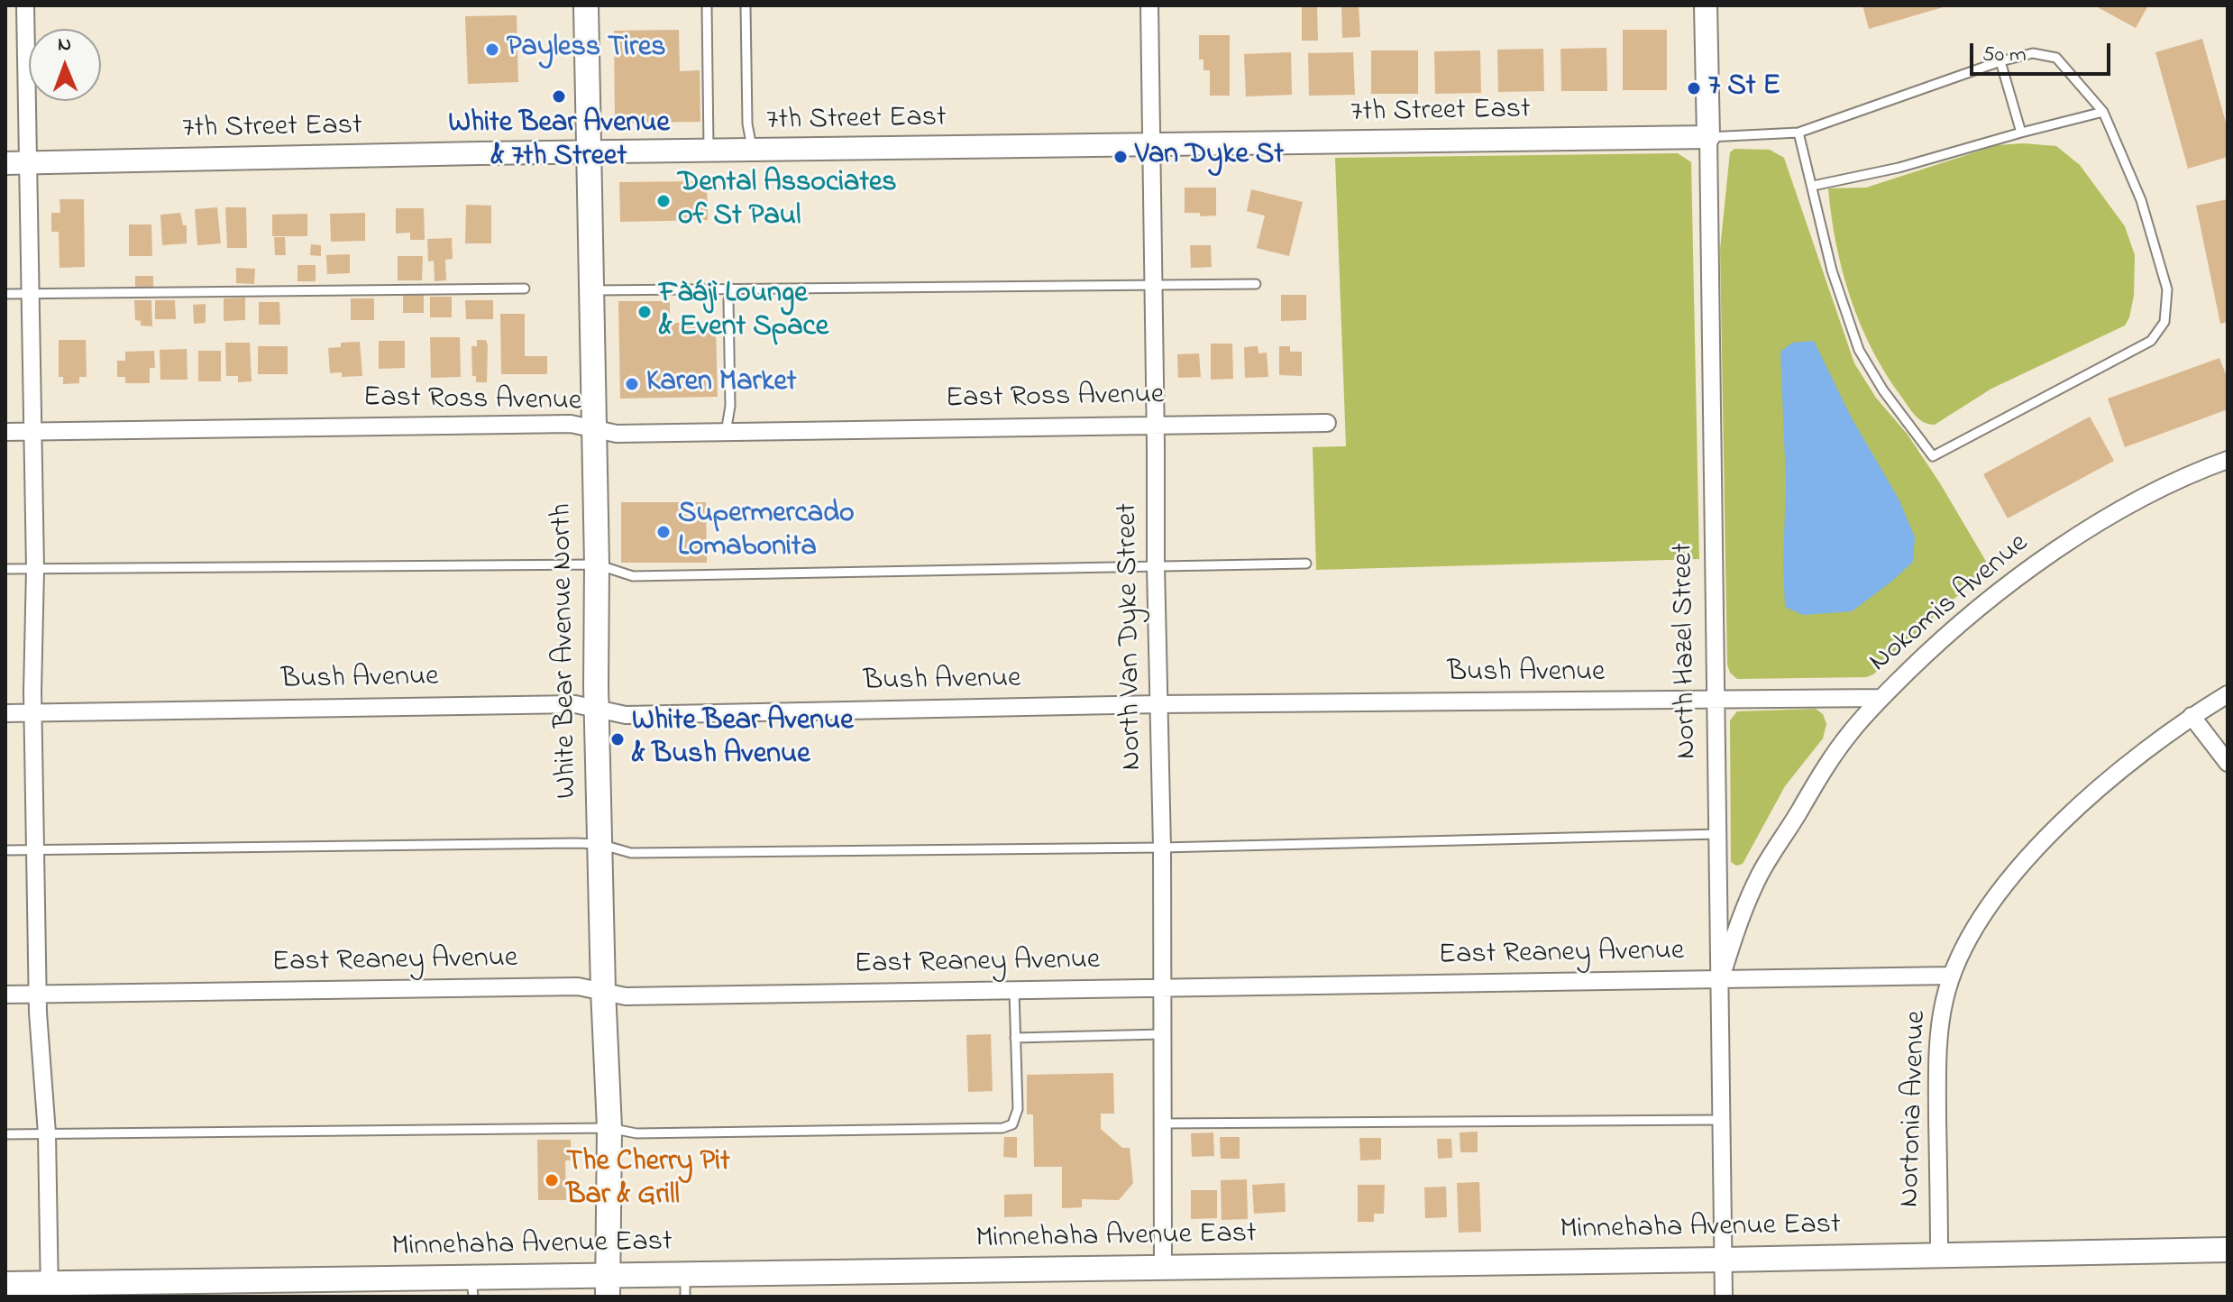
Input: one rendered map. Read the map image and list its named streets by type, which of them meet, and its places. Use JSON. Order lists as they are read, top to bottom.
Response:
{
  "streets": {
    "main road": ["White Bear Avenue North", "Minnehaha Avenue East"],
    "street": [
      "7th Street East",
      "East Ross Avenue",
      "Nokomis Avenue",
      "North Van Dyke Street",
      "North Hazel Street",
      "Bush Avenue",
      "East Reaney Avenue",
      "Nortonia Avenue"
    ]
  },
  "crossings": [
    ["7th Street East", "North Van Dyke Street"],
    ["7th Street East", "White Bear Avenue North"],
    ["7th Street East", "North Hazel Street"],
    ["East Ross Avenue", "North Van Dyke Street"],
    ["East Ross Avenue", "White Bear Avenue North"],
    ["Nokomis Avenue", "North Hazel Street"],
    ["Nokomis Avenue", "Bush Avenue"],
    ["Nokomis Avenue", "East Reaney Avenue"],
    ["North Van Dyke Street", "Bush Avenue"],
    ["North Van Dyke Street", "East Reaney Avenue"],
    ["North Van Dyke Street", "Minnehaha Avenue East"],
    ["White Bear Avenue North", "Bush Avenue"],
    ["White Bear Avenue North", "East Reaney Avenue"],
    ["White Bear Avenue North", "Minnehaha Avenue East"],
    ["North Hazel Street", "Bush Avenue"],
    ["North Hazel Street", "East Reaney Avenue"],
    ["North Hazel Street", "Minnehaha Avenue East"],
    ["East Reaney Avenue", "Nortonia Avenue"],
    ["Nortonia Avenue", "Minnehaha Avenue East"]
  ],
  "places": [
    "Payless Tires",
    "7 St E",
    "White Bear Avenue & 7th Street",
    "Van Dyke St",
    "Dental Associates of St Paul",
    "Fàájì Lounge & Event Space",
    "Karen Market",
    "Supermercado Lomabonita",
    "White Bear Avenue & Bush Avenue",
    "The Cherry Pit Bar & Grill"
  ],
  "scale_bar": "50 m",
  "north": "top"
}
